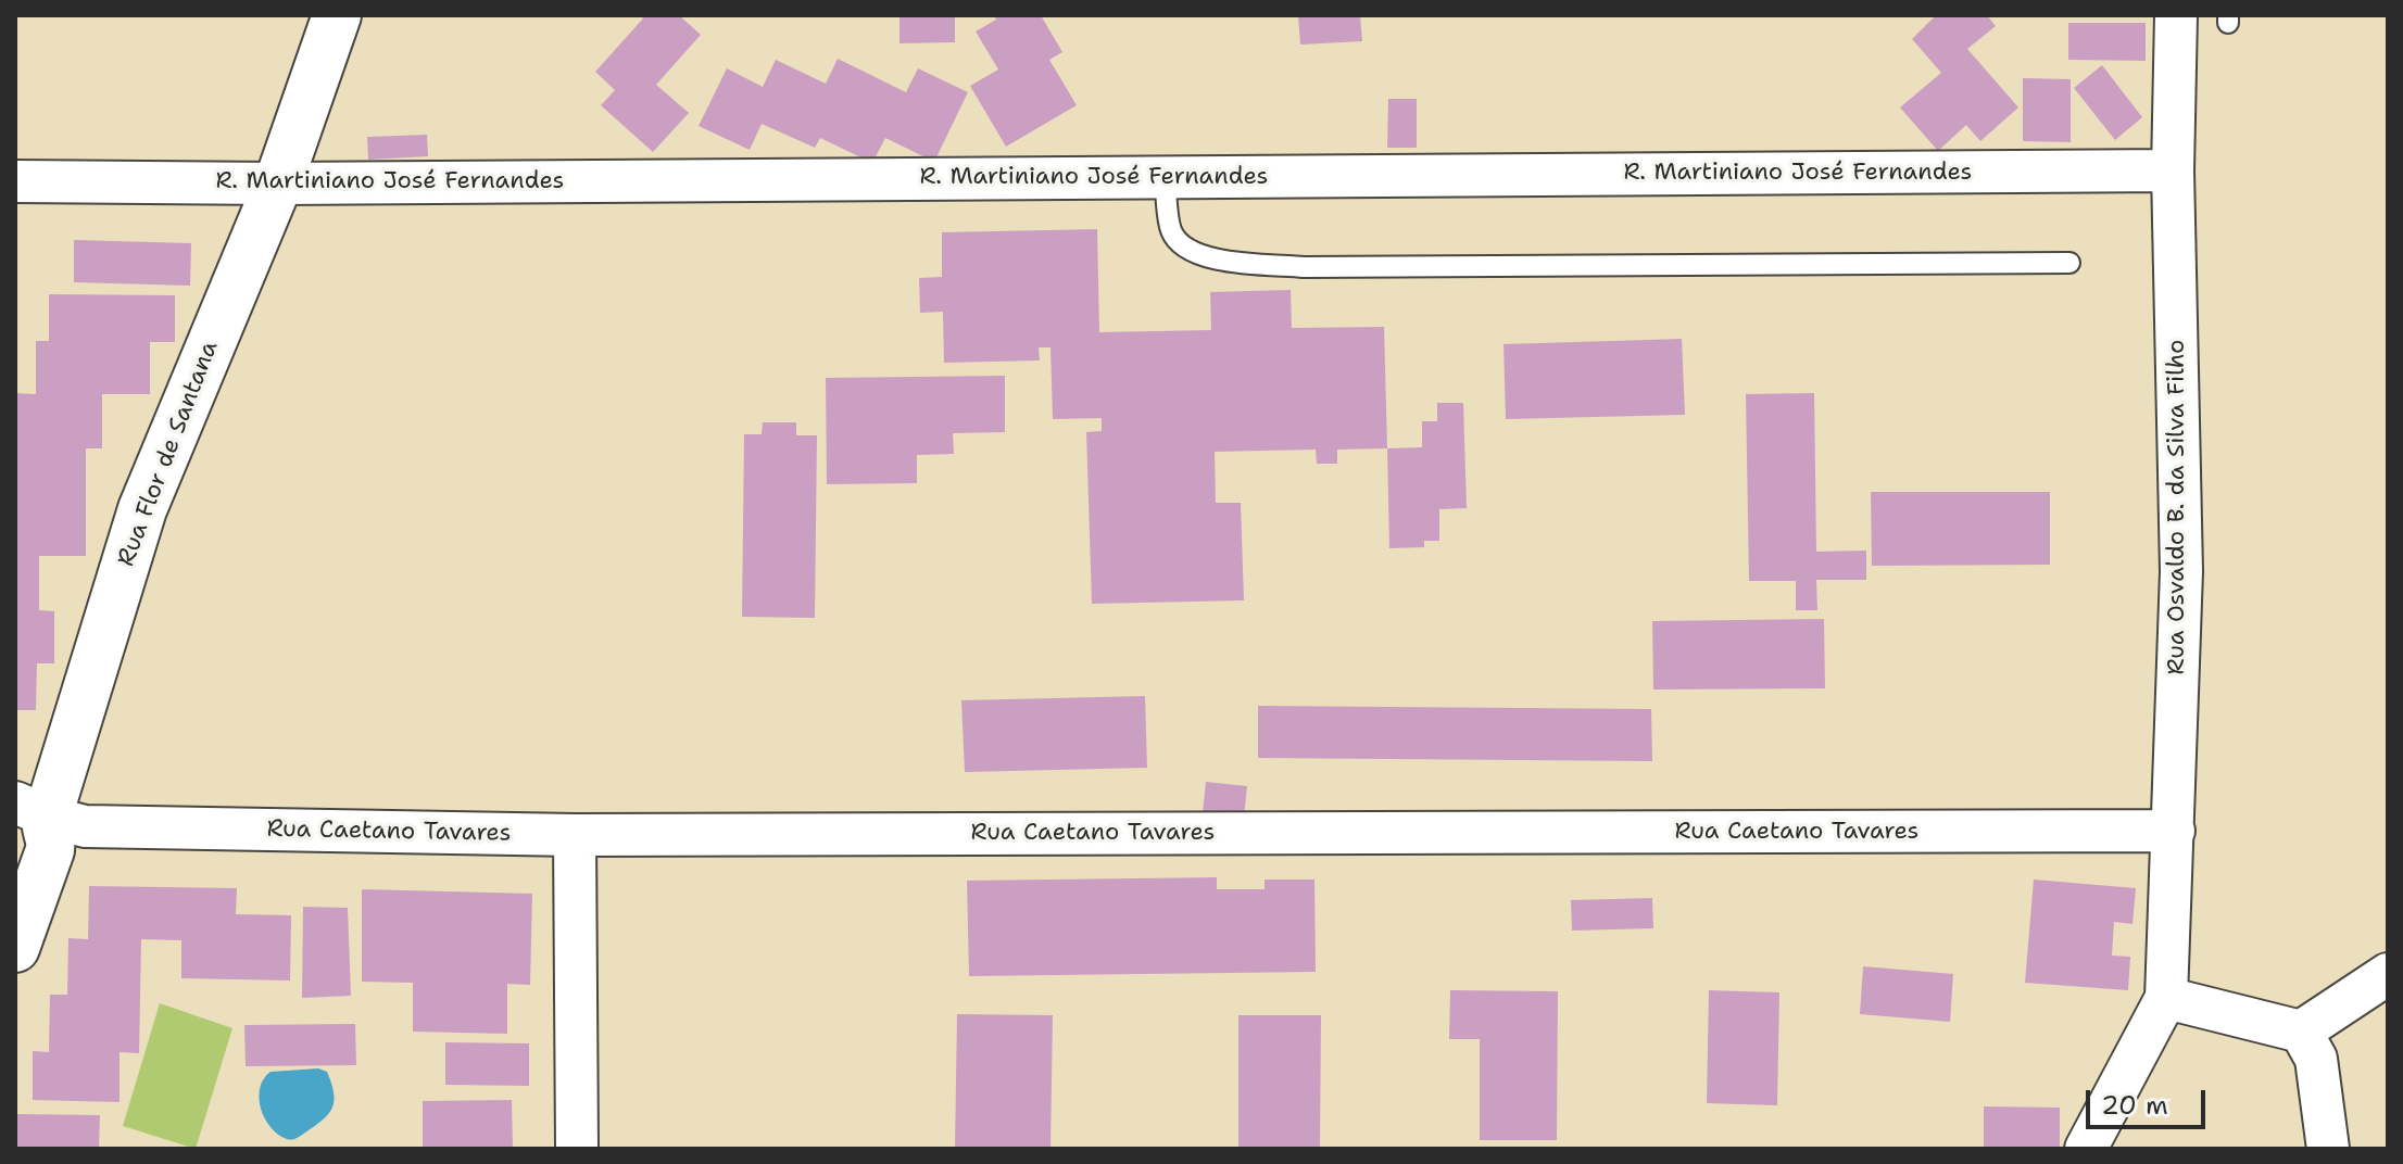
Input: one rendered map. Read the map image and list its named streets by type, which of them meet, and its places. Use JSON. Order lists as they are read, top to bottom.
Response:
{
  "streets": {
    "street": [
      "R. Martiniano José Fernandes",
      "Rua Flor de Santana",
      "Rua Osvaldo B. da Silva Filho",
      "Rua Caetano Tavares"
    ]
  },
  "crossings": [
    ["R. Martiniano José Fernandes", "Rua Flor de Santana"],
    ["R. Martiniano José Fernandes", "Rua Osvaldo B. da Silva Filho"],
    ["Rua Flor de Santana", "Rua Caetano Tavares"],
    ["Rua Osvaldo B. da Silva Filho", "Rua Caetano Tavares"]
  ],
  "scale_bar": "20 m"
}
